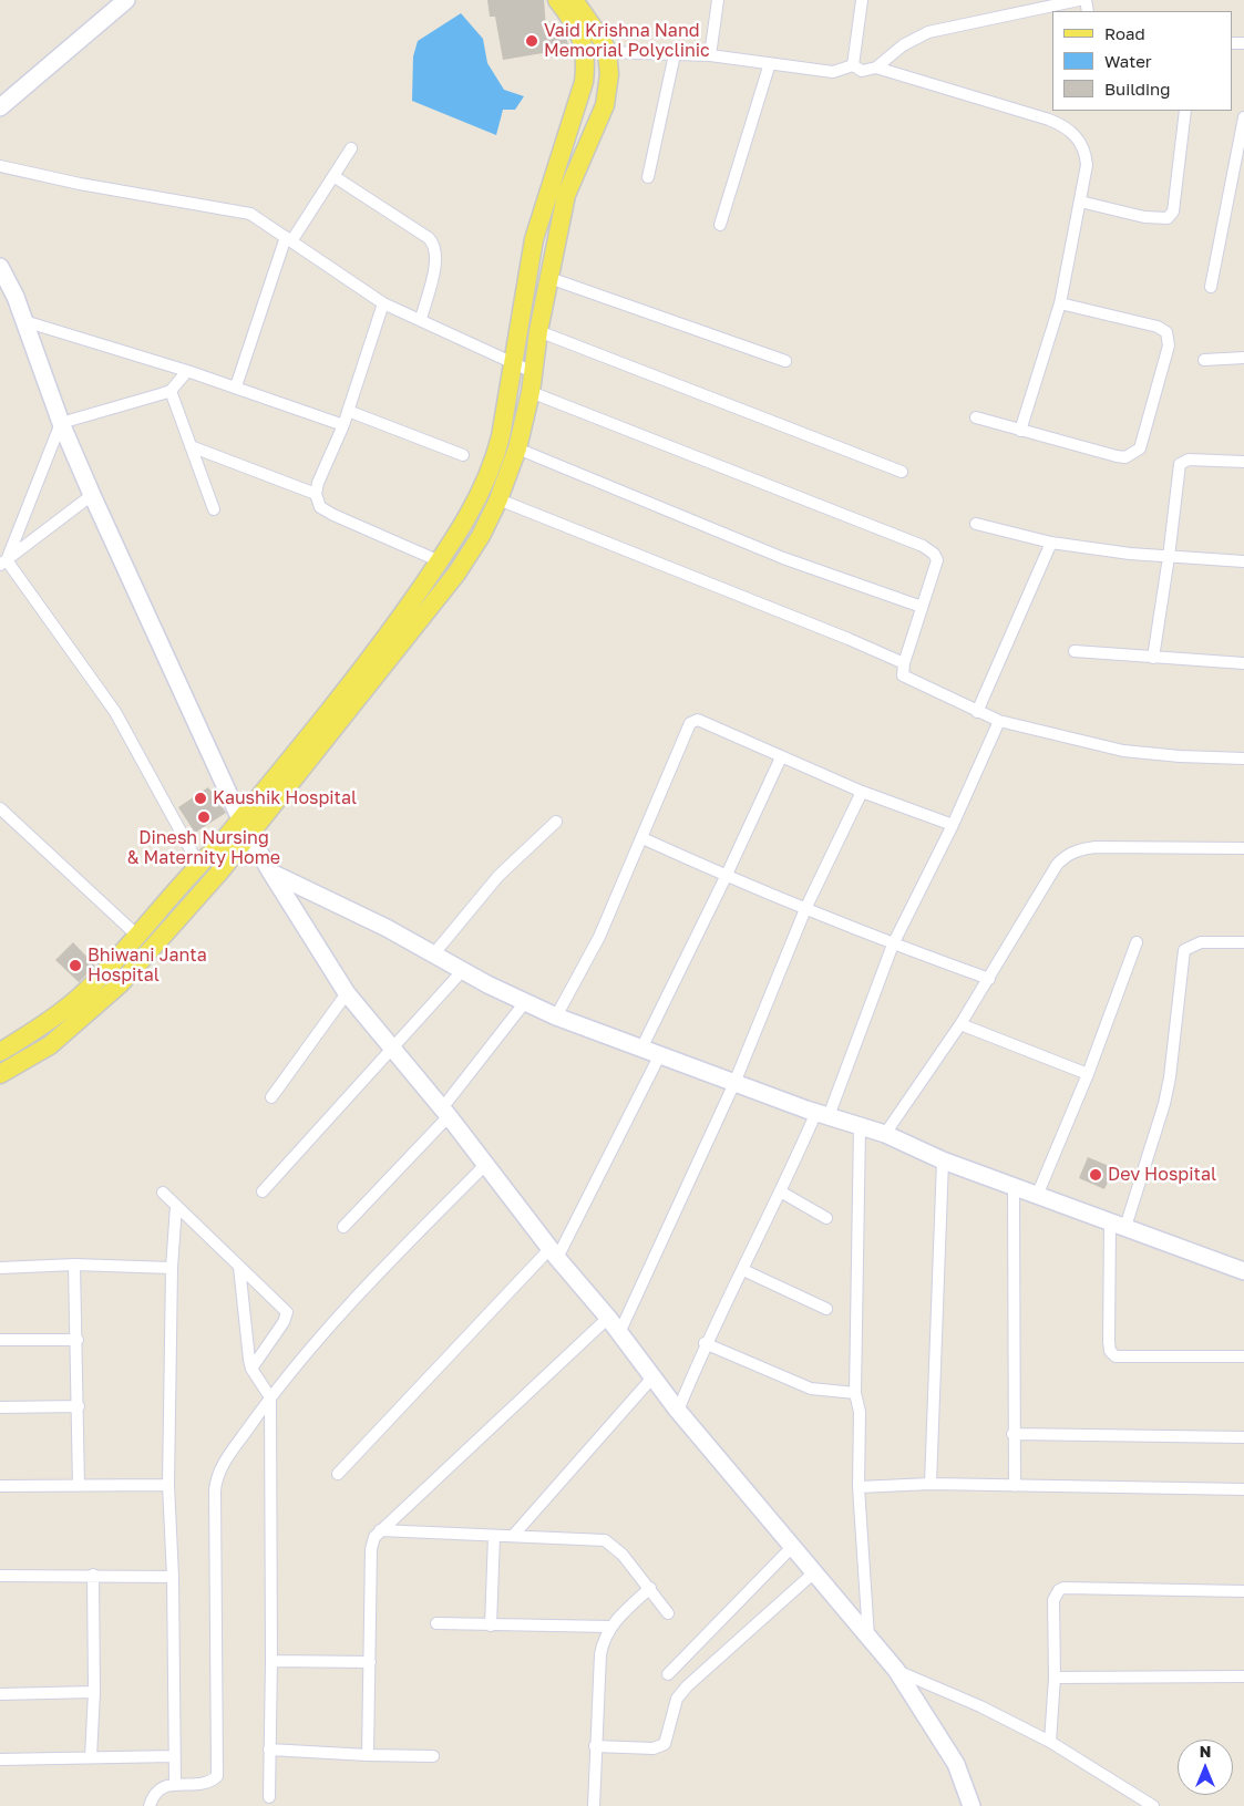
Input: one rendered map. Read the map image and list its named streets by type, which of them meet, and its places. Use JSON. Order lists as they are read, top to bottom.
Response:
{
  "places": [
    "Vaid Krishna Nand Memorial Polyclinic",
    "Kaushik Hospital",
    "Dinesh Nursing & Maternity Home",
    "Bhiwani Janta Hospital",
    "Dev Hospital"
  ],
  "legend": ["Road", "Water", "Building"],
  "north": "top"
}
